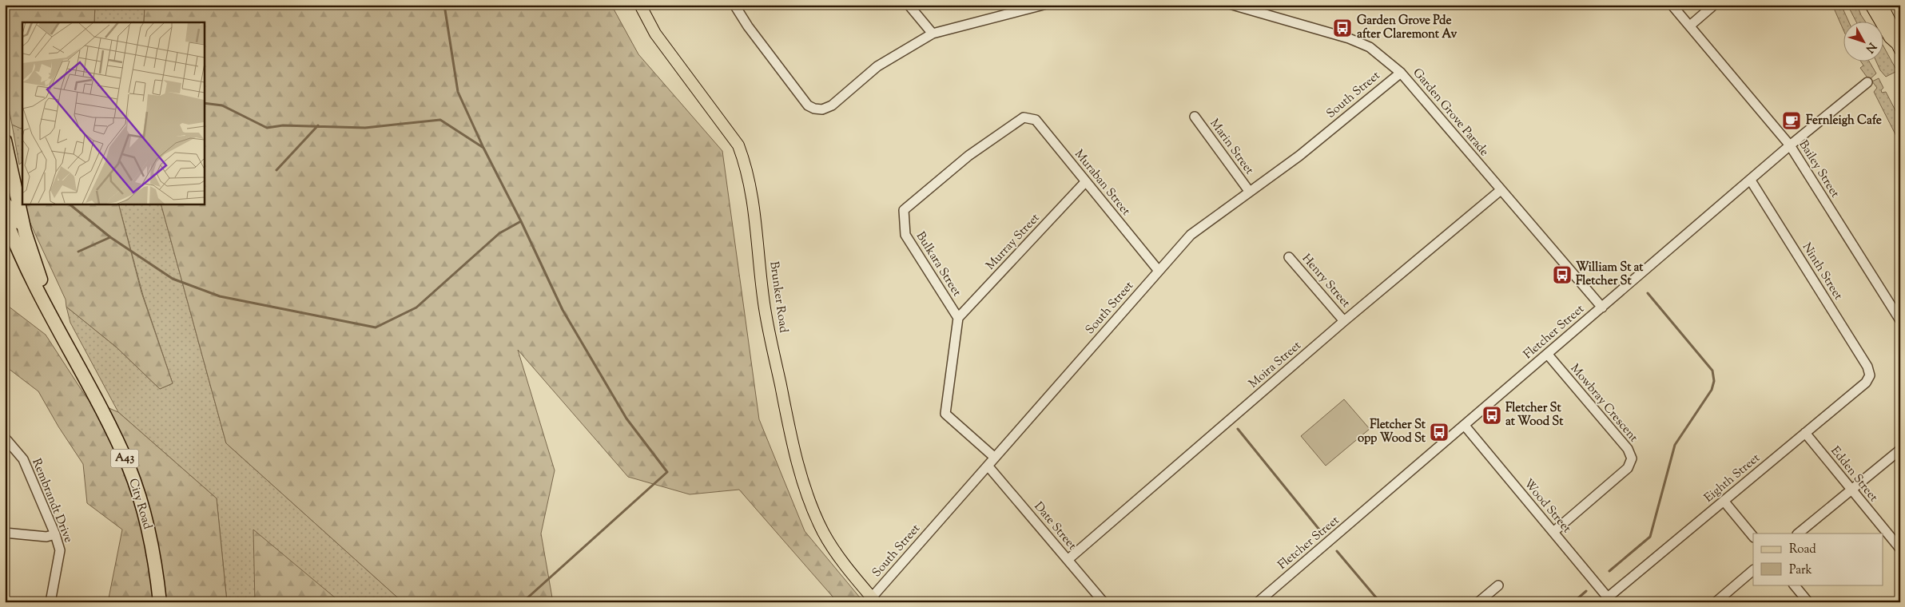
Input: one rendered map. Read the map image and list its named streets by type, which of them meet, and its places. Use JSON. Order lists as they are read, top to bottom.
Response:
{
  "streets": {
    "highway": ["A43", "City Road"],
    "main road": ["Brunker Road"],
    "street": [
      "South Street",
      "Garden Grove Parade",
      "Marin Street",
      "Bailey Street",
      "Muraban Street",
      "Murray Street",
      "Bulkara Street",
      "Ninth Street",
      "Henry Street",
      "Fletcher Street",
      "Moira Street",
      "Mowbray Crescent",
      "Edden Street",
      "Eighth Street",
      "Rembrandt Drive",
      "Wood Street",
      "Date Street"
    ]
  },
  "crossings": [
    ["South Street", "Garden Grove Parade"],
    ["South Street", "Marin Street"],
    ["South Street", "Muraban Street"],
    ["South Street", "Brunker Road"],
    ["South Street", "Date Street"],
    ["Garden Grove Parade", "Fletcher Street"],
    ["Garden Grove Parade", "Moira Street"],
    ["Bailey Street", "Fletcher Street"],
    ["Muraban Street", "Murray Street"],
    ["Muraban Street", "Bulkara Street"],
    ["Murray Street", "Bulkara Street"],
    ["Ninth Street", "Fletcher Street"],
    ["Ninth Street", "Eighth Street"],
    ["Henry Street", "Moira Street"],
    ["Fletcher Street", "Mowbray Crescent"],
    ["Fletcher Street", "Wood Street"],
    ["Moira Street", "Date Street"],
    ["Mowbray Crescent", "Wood Street"],
    ["Edden Street", "Eighth Street"],
    ["Eighth Street", "Wood Street"]
  ],
  "places": {
    "bus stop": [
      "Garden Grove Pde after Claremont Av",
      "William St at Fletcher St",
      "Fletcher St at Wood St",
      "Fletcher St opp Wood St"
    ],
    "cafe": ["Fernleigh Cafe"]
  },
  "legend": ["Road", "Park"],
  "north": "bottom right"
}
